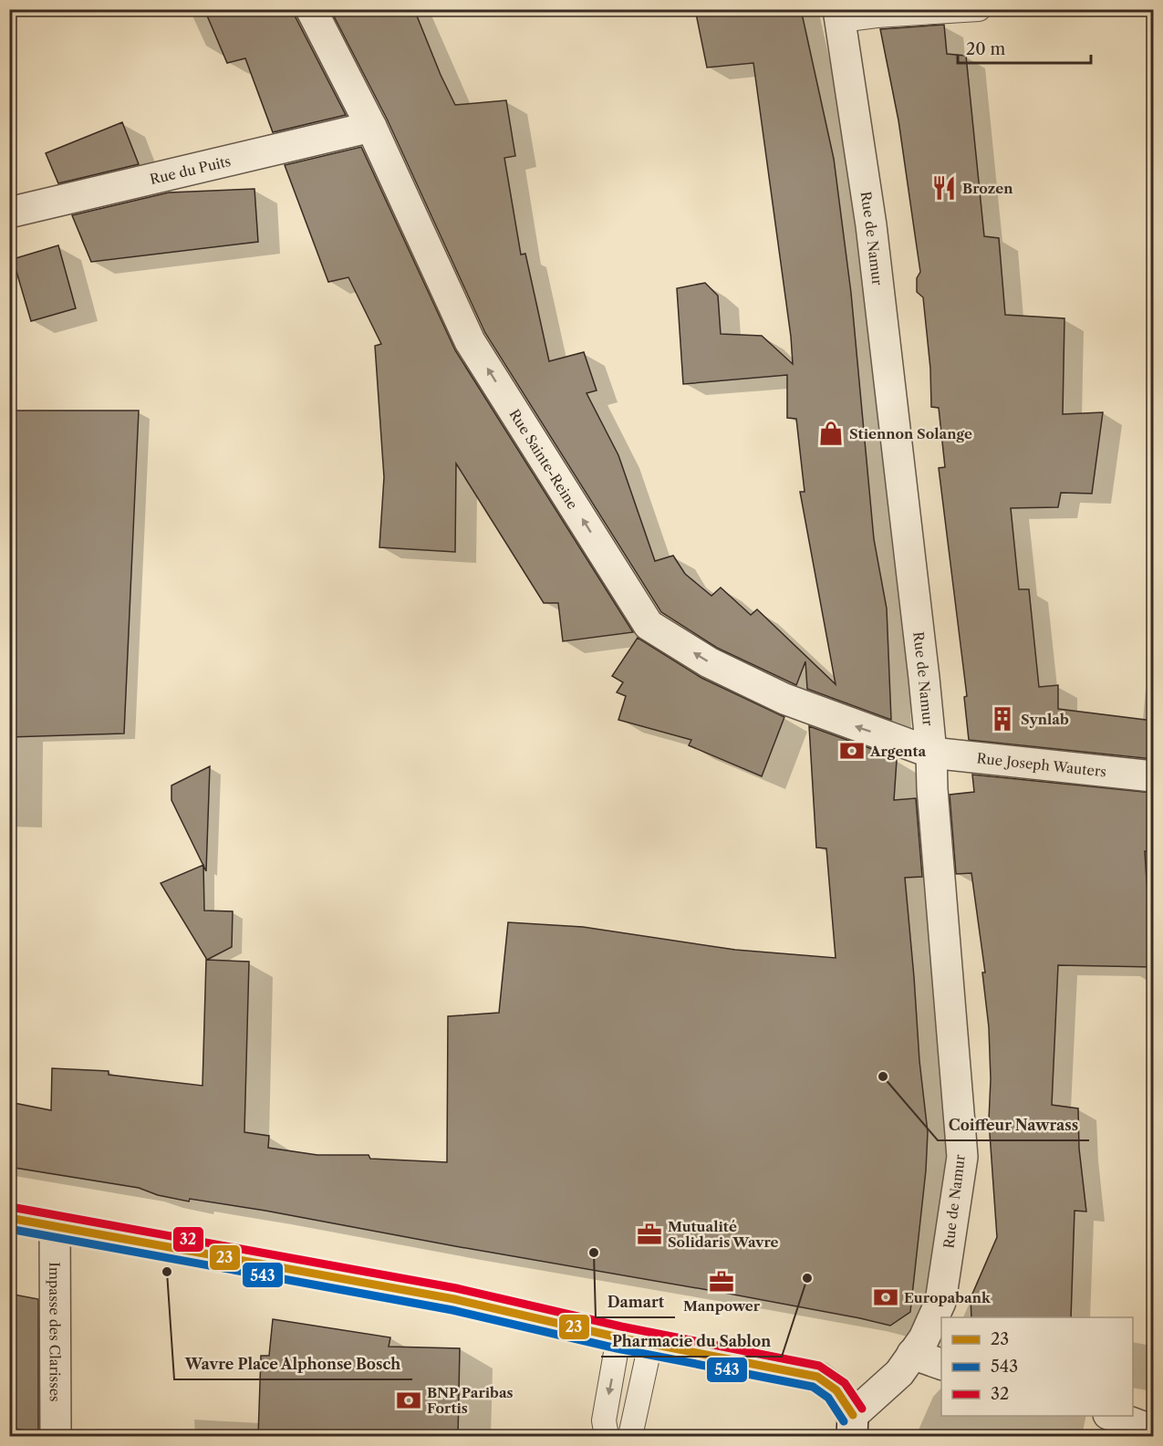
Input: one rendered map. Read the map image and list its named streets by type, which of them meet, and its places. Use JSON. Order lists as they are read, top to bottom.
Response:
{
  "streets": {
    "street": [
      "Rue du Puits",
      "Rue de Namur",
      "Rue Sainte-Reine",
      "Rue Joseph Wauters",
      "Impasse des Clarisses"
    ]
  },
  "crossings": [
    ["Rue du Puits", "Rue Sainte-Reine"],
    ["Rue de Namur", "Rue Sainte-Reine"],
    ["Rue de Namur", "Rue Joseph Wauters"],
    ["Rue Sainte-Reine", "Rue Joseph Wauters"]
  ],
  "one_way": ["Rue Sainte-Reine"],
  "places": {
    "restaurant": ["Brozen"],
    "shop": ["Stiennon Solange"],
    "building": ["Synlab"],
    "bank": ["Argenta", "Europabank", "BNP Paribas Fortis"],
    "other": [
      "Coiffeur Nawrass",
      "Damart",
      "Wavre Place Alphonse Bosch",
      "Pharmacie du Sablon"
    ],
    "office": ["Mutualité Solidaris Wavre", "Manpower"]
  },
  "lines": ["transit line 32", "transit line 23", "transit line 543"],
  "legend": ["23", "543", "32"],
  "scale_bar": "20 m"
}
